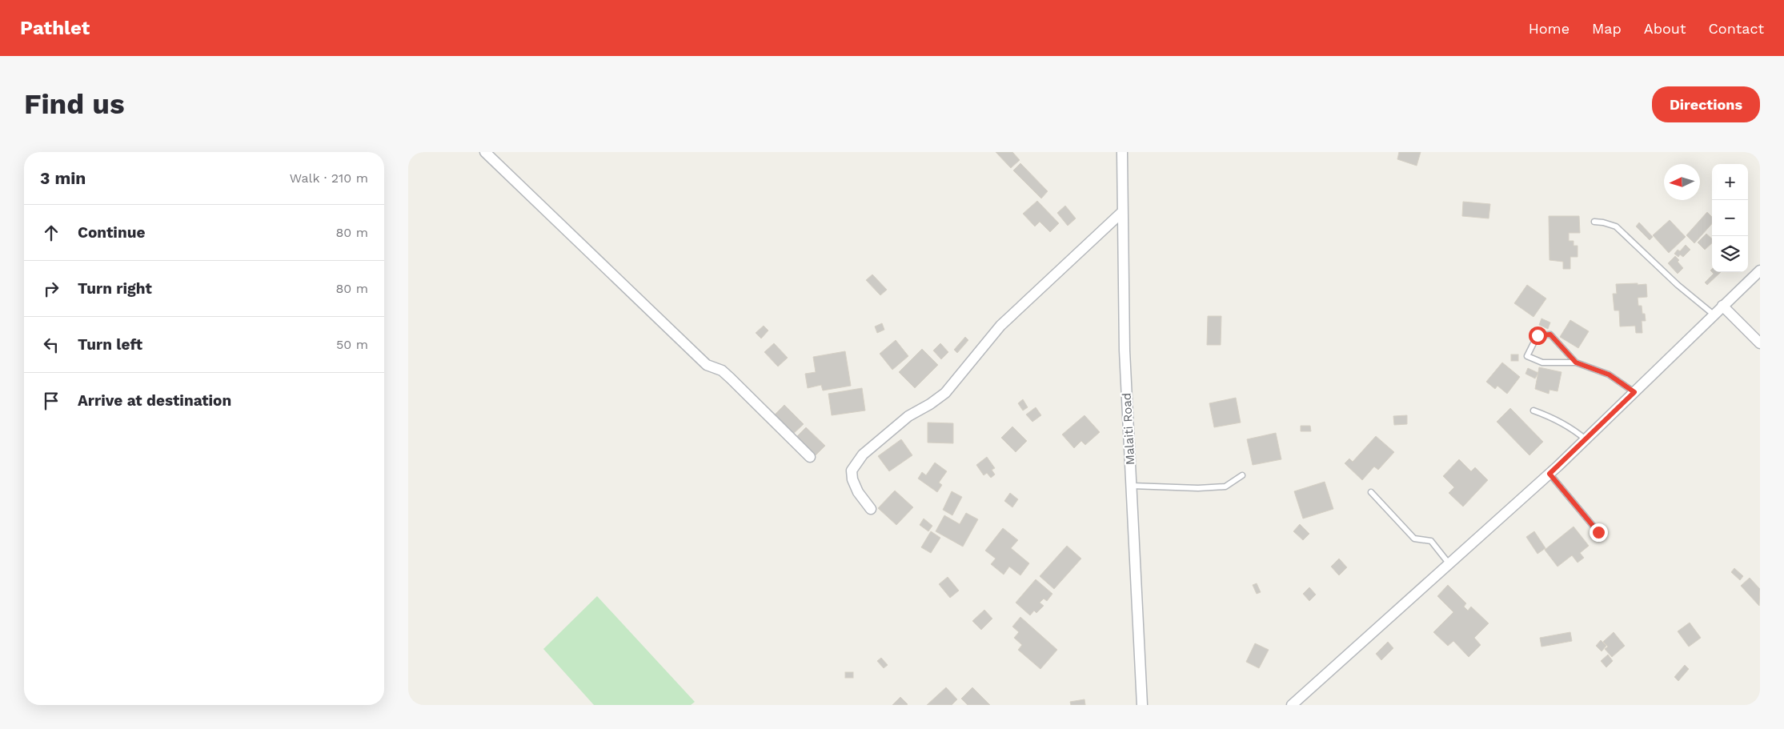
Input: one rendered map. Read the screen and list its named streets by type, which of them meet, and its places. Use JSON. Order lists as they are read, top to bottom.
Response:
{
  "streets": {
    "street": ["Malaiti Road"]
  },
  "north": "left",
  "page": {
    "header": "Pathlet",
    "nav": [
      "Home",
      "Map",
      "About",
      "Contact"
    ],
    "buttons": "Directions",
    "title": "Find us",
    "heading": ["3 min", "Walk · 210 m"],
    "map_buttons": ["+", "−"],
    "list": [
      ["Continue", "80 m"],
      ["Turn right", "80 m"],
      ["Turn left", "50 m"],
      "Arrive at destination"
    ]
  }
}
